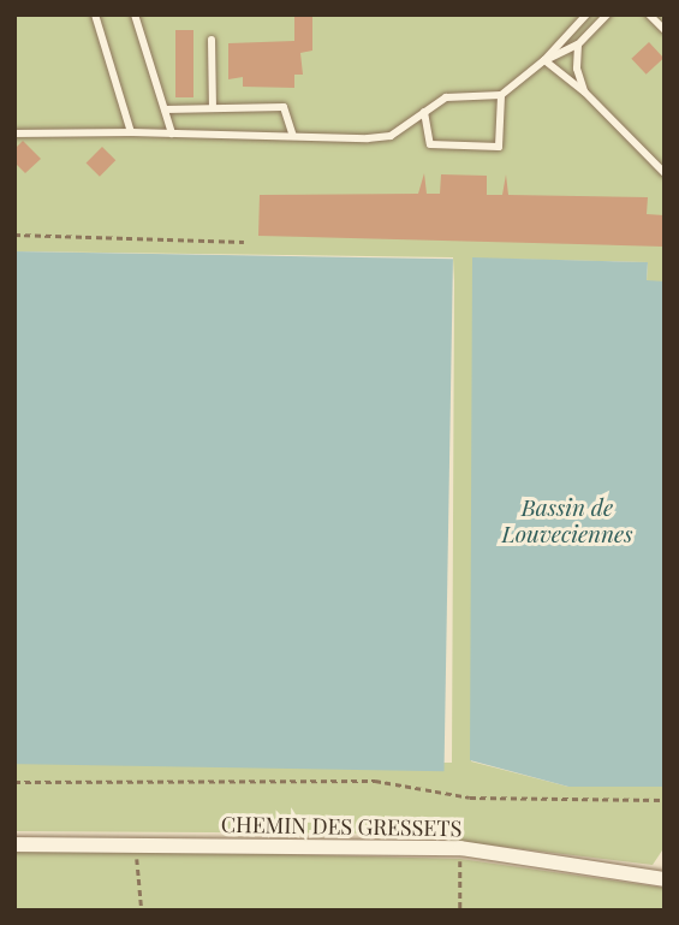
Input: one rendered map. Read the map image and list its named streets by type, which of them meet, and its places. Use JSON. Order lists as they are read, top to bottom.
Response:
{
  "streets": {
    "street": ["CHEMIN DES GRESSETS"]
  },
  "water": ["Bassin de Louveciennes"]
}
